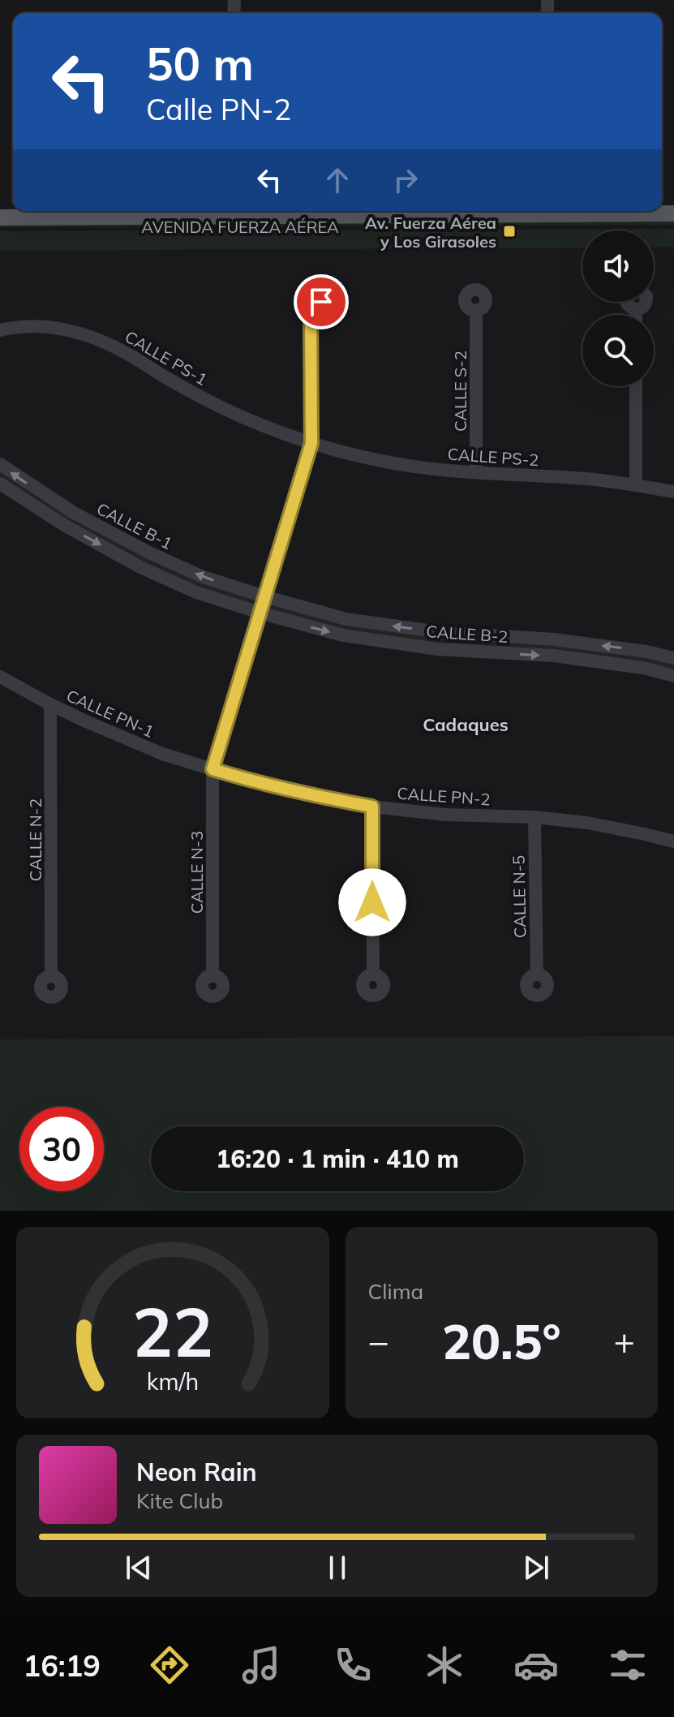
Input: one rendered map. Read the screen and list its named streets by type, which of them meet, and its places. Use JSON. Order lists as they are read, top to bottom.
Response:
{
  "streets": {
    "main road": ["AVENIDA FUERZA AÉREA"],
    "street": [
      "CALLE PS-1",
      "CALLE S-2",
      "CALLE PS-2",
      "CALLE B-1",
      "CALLE B-2",
      "CALLE PN-1",
      "CALLE PN-2",
      "CALLE N-2",
      "CALLE N-3",
      "CALLE N-5"
    ]
  },
  "crossings": [
    ["CALLE PS-1", "CALLE PS-2"],
    ["CALLE PS-1", "CALLE N-3"],
    ["CALLE S-2", "CALLE PS-2"],
    ["CALLE PS-2", "CALLE N-3"],
    ["CALLE B-1", "CALLE B-2"],
    ["CALLE B-1", "CALLE N-3"],
    ["CALLE B-2", "CALLE N-3"],
    ["CALLE PN-1", "CALLE PN-2"],
    ["CALLE PN-1", "CALLE N-2"],
    ["CALLE PN-1", "CALLE N-3"],
    ["CALLE PN-2", "CALLE N-3"],
    ["CALLE PN-2", "CALLE N-5"]
  ],
  "districts": ["Cadaques"],
  "places": {
    "transit": ["Av. Fuerza Aérea y Los Girasoles"]
  },
  "page": {
    "turn": ["50 m", "Calle PN-2"],
    "limit": "30",
    "trip": "16:20 · 1 min · 410 m",
    "tile": "Clima",
    "heat": ["−", "20.5°", "+"],
    "song": ["Neon Rain", "Kite Club"],
    "tabs": "16:19",
    "gauge": ["22", "km/h"]
  }
}
